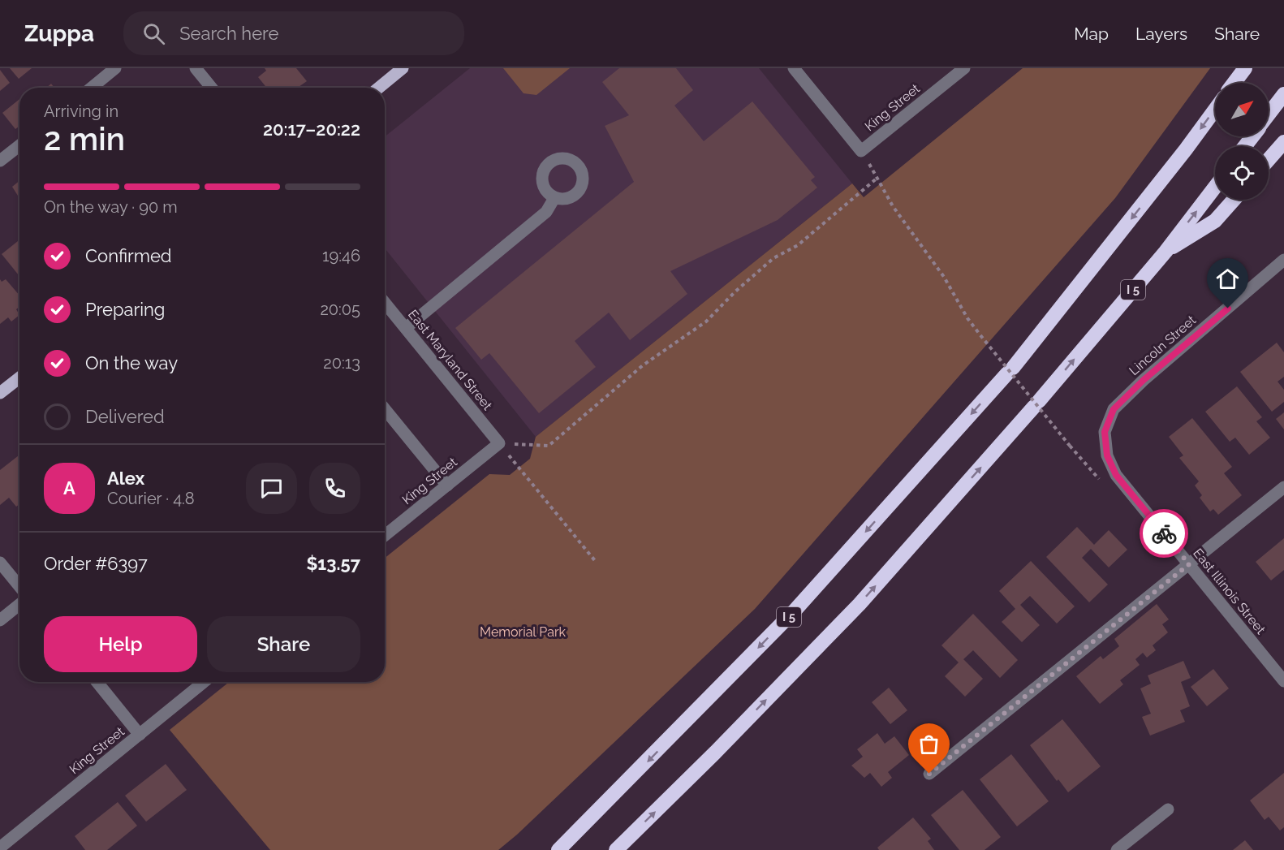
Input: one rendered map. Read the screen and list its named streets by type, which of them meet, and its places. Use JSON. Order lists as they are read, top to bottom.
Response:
{
  "streets": {
    "highway": ["I 5"],
    "street": [
      "King Street",
      "Lincoln Street",
      "East Maryland Street",
      "East Illinois Street"
    ]
  },
  "crossings": [
    ["King Street", "East Maryland Street"],
    ["Lincoln Street", "East Illinois Street"]
  ],
  "parks": ["Memorial Park"],
  "north": "top right",
  "page": {
    "header": "Zuppa",
    "search": "Search here",
    "nav": ["Map", "Layers", "Share"],
    "heading": ["2 min", "Arriving in", "20:17–20:22"],
    "panel": [
      "Alex",
      "Courier · 4.8",
      "Order #6397",
      "$13.57"
    ],
    "bar": "On the way · 90 m",
    "list": [
      ["Confirmed", "19:46"],
      ["Preparing", "20:05"],
      ["On the way", "20:13"],
      "Delivered"
    ],
    "round": "A",
    "buttons": ["Help", "Share"]
  }
}
